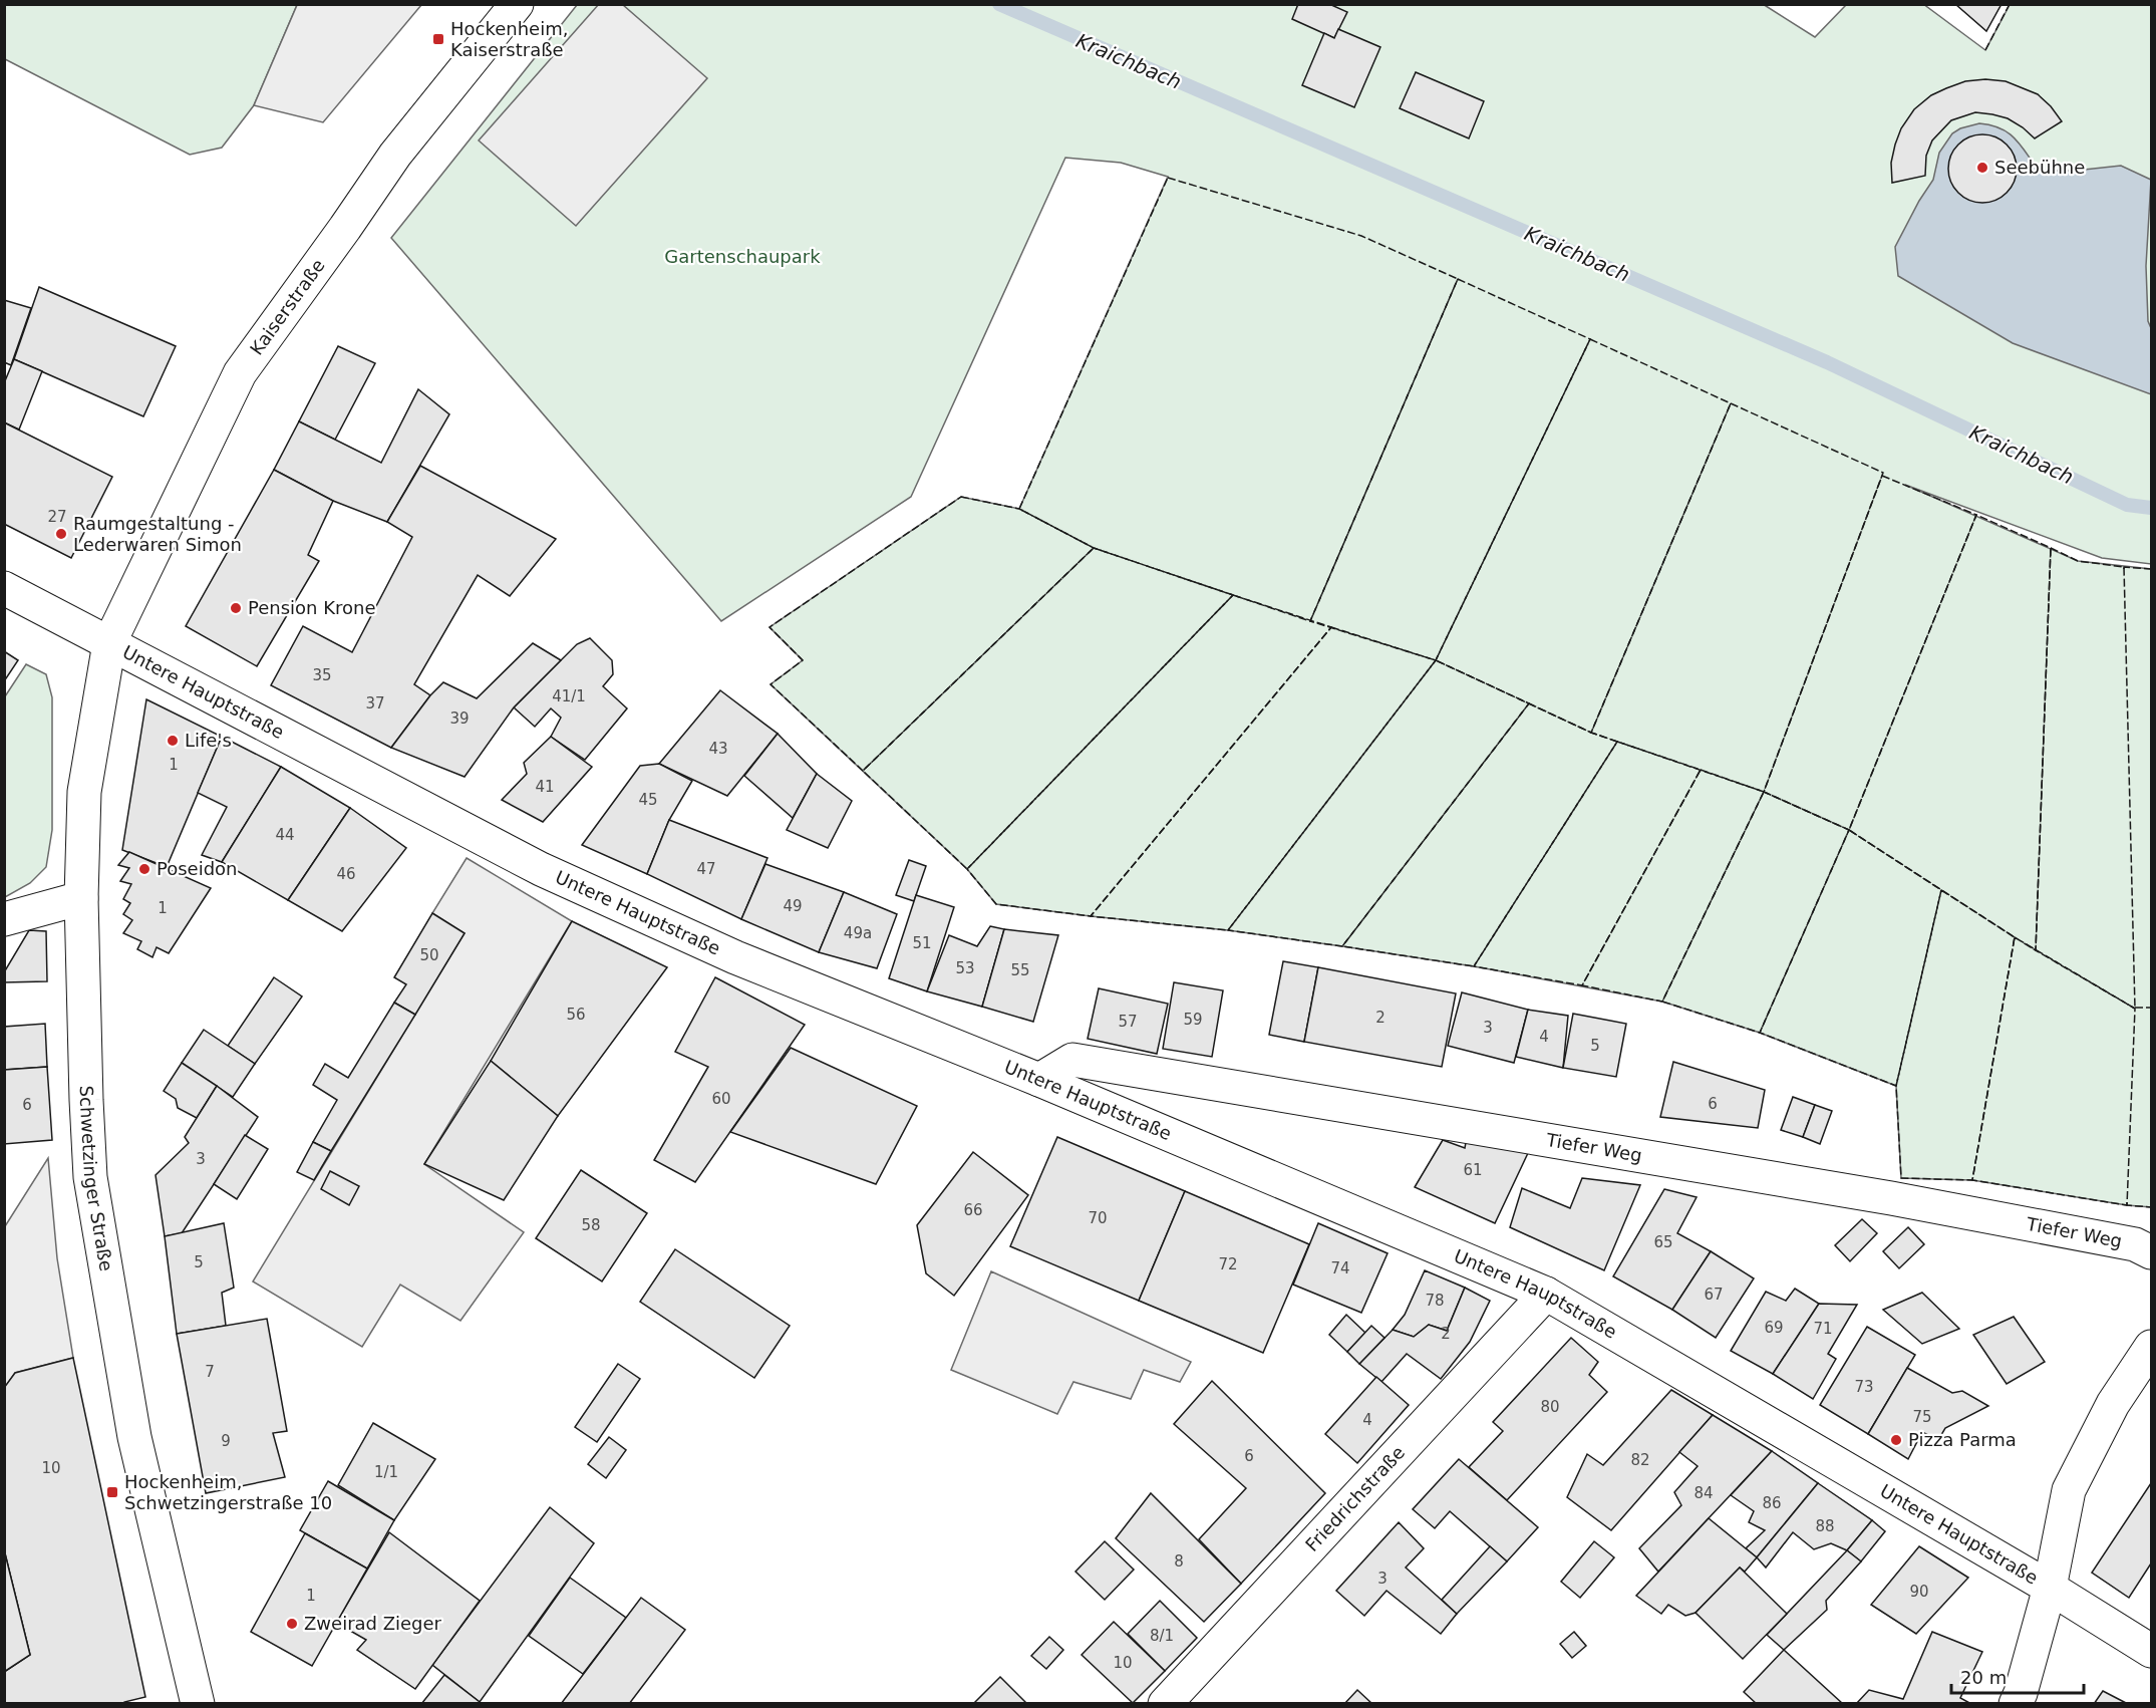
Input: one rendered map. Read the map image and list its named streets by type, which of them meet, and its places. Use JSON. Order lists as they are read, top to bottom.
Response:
{
  "streets": {
    "main road": [
      "Kaiserstraße",
      "Untere Hauptstraße",
      "Tiefer Weg",
      "Schwetzinger Straße",
      "Friedrichstraße"
    ]
  },
  "crossings": [
    ["Kaiserstraße", "Untere Hauptstraße"],
    ["Kaiserstraße", "Schwetzinger Straße"],
    ["Untere Hauptstraße", "Tiefer Weg"],
    ["Untere Hauptstraße", "Schwetzinger Straße"],
    ["Untere Hauptstraße", "Friedrichstraße"]
  ],
  "water": ["Kraichbach"],
  "parks": ["Gartenschaupark"],
  "places": {
    "transit": ["Hockenheim, Kaiserstraße", "Hockenheim, Schwetzingerstraße 10"],
    "other": [
      "Seebühne",
      "Raumgestaltung - Lederwaren Simon",
      "Pension Krone",
      "Life's",
      "Poseidon",
      "Pizza Parma",
      "Zweirad Zieger"
    ]
  },
  "house_numbers": [
    "27",
    "35",
    "41/1",
    "37",
    "39",
    "43",
    "1",
    "41",
    "45",
    "44",
    "47",
    "46",
    "49",
    "1",
    "49a",
    "51",
    "50",
    "53",
    "55",
    "56",
    "2",
    "59",
    "57",
    "3",
    "4",
    "5",
    "60",
    "6",
    "6",
    "3",
    "61",
    "66",
    "70",
    "58",
    "65",
    "5",
    "72",
    "74",
    "67",
    "78",
    "69",
    "71",
    "2",
    "7",
    "73",
    "80",
    "75",
    "4",
    "9",
    "6",
    "82",
    "10",
    "1/1",
    "84",
    "86",
    "88",
    "8",
    "3",
    "90",
    "1",
    "8/1",
    "10"
  ],
  "scale_bar": "20 m"
}
